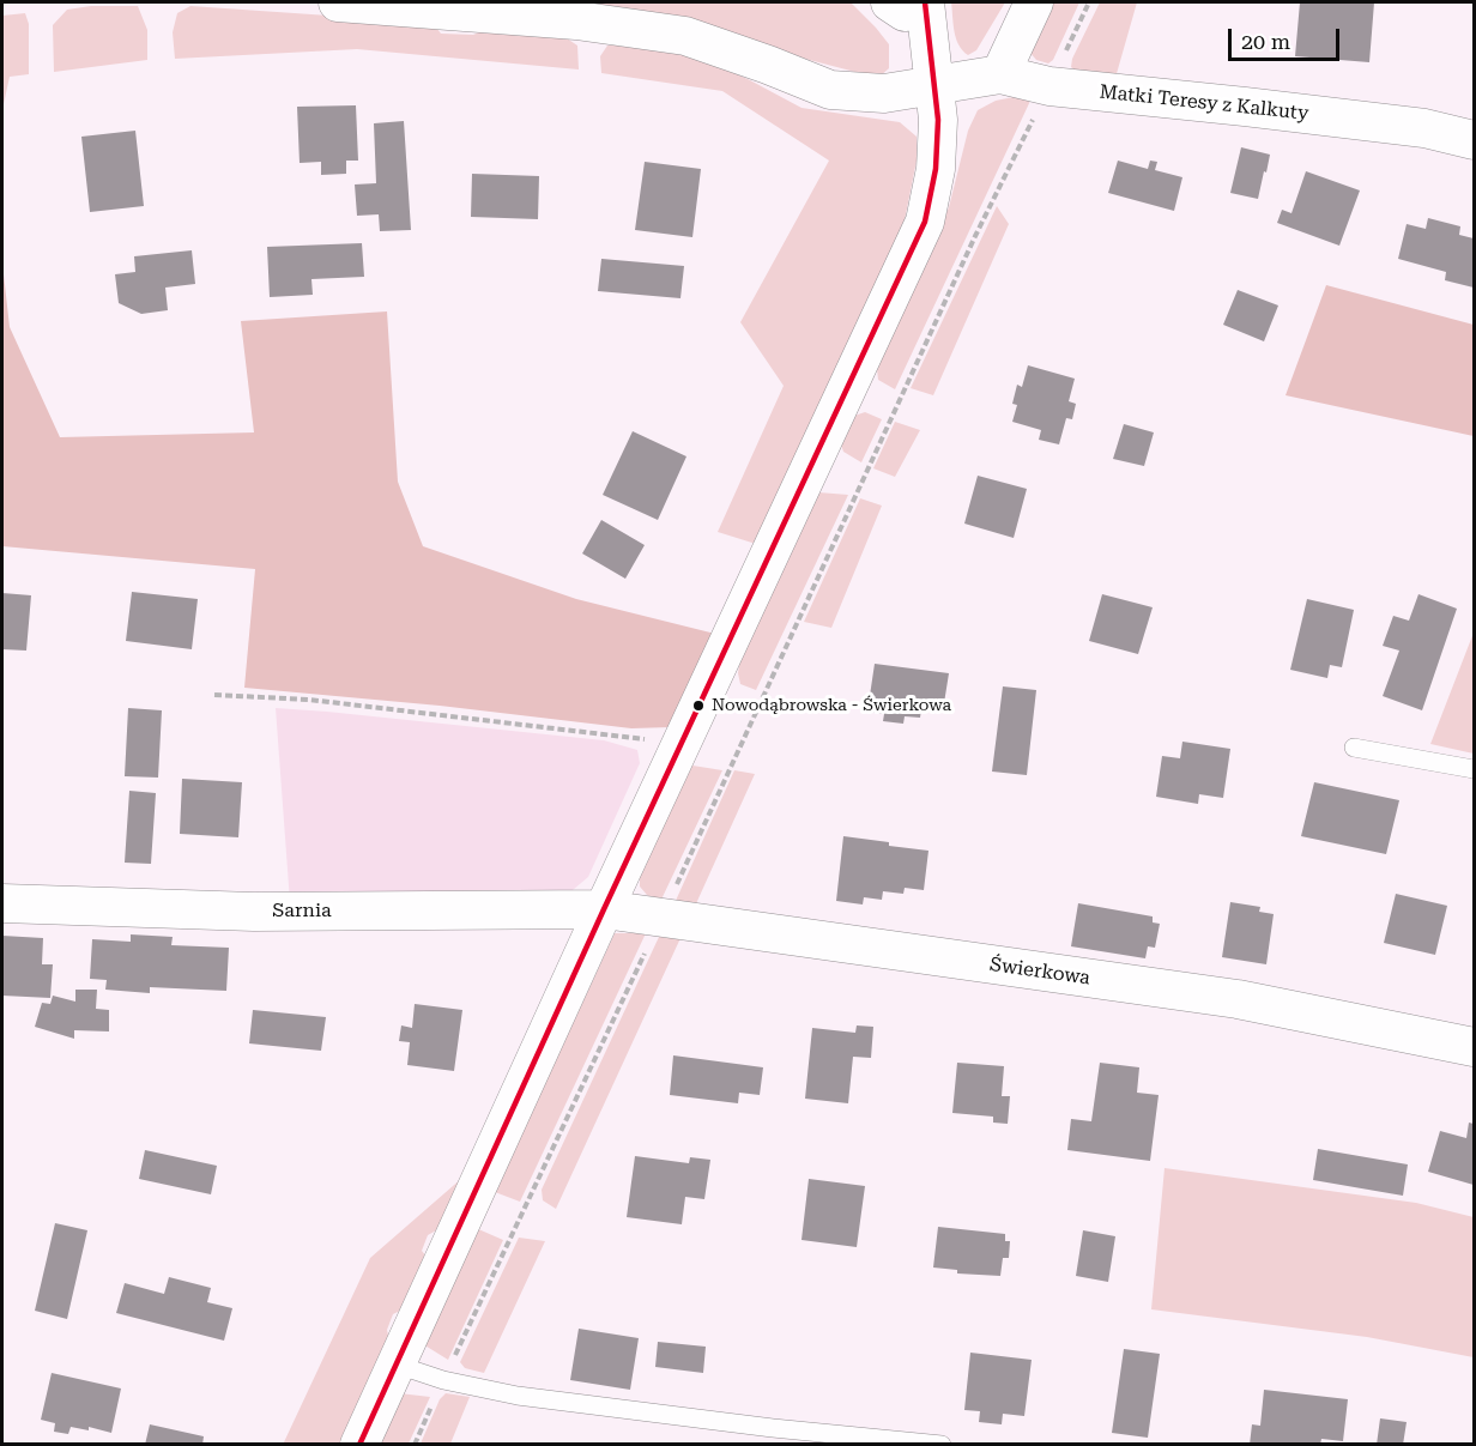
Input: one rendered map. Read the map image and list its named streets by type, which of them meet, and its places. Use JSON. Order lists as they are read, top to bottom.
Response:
{
  "streets": {
    "street": ["Matki Teresy z Kalkuty", "Sarnia", "Świerkowa"]
  },
  "crossings": [
    ["Sarnia", "Świerkowa"]
  ],
  "places": ["Nowodąbrowska - Świerkowa"],
  "scale_bar": "20 m"
}
